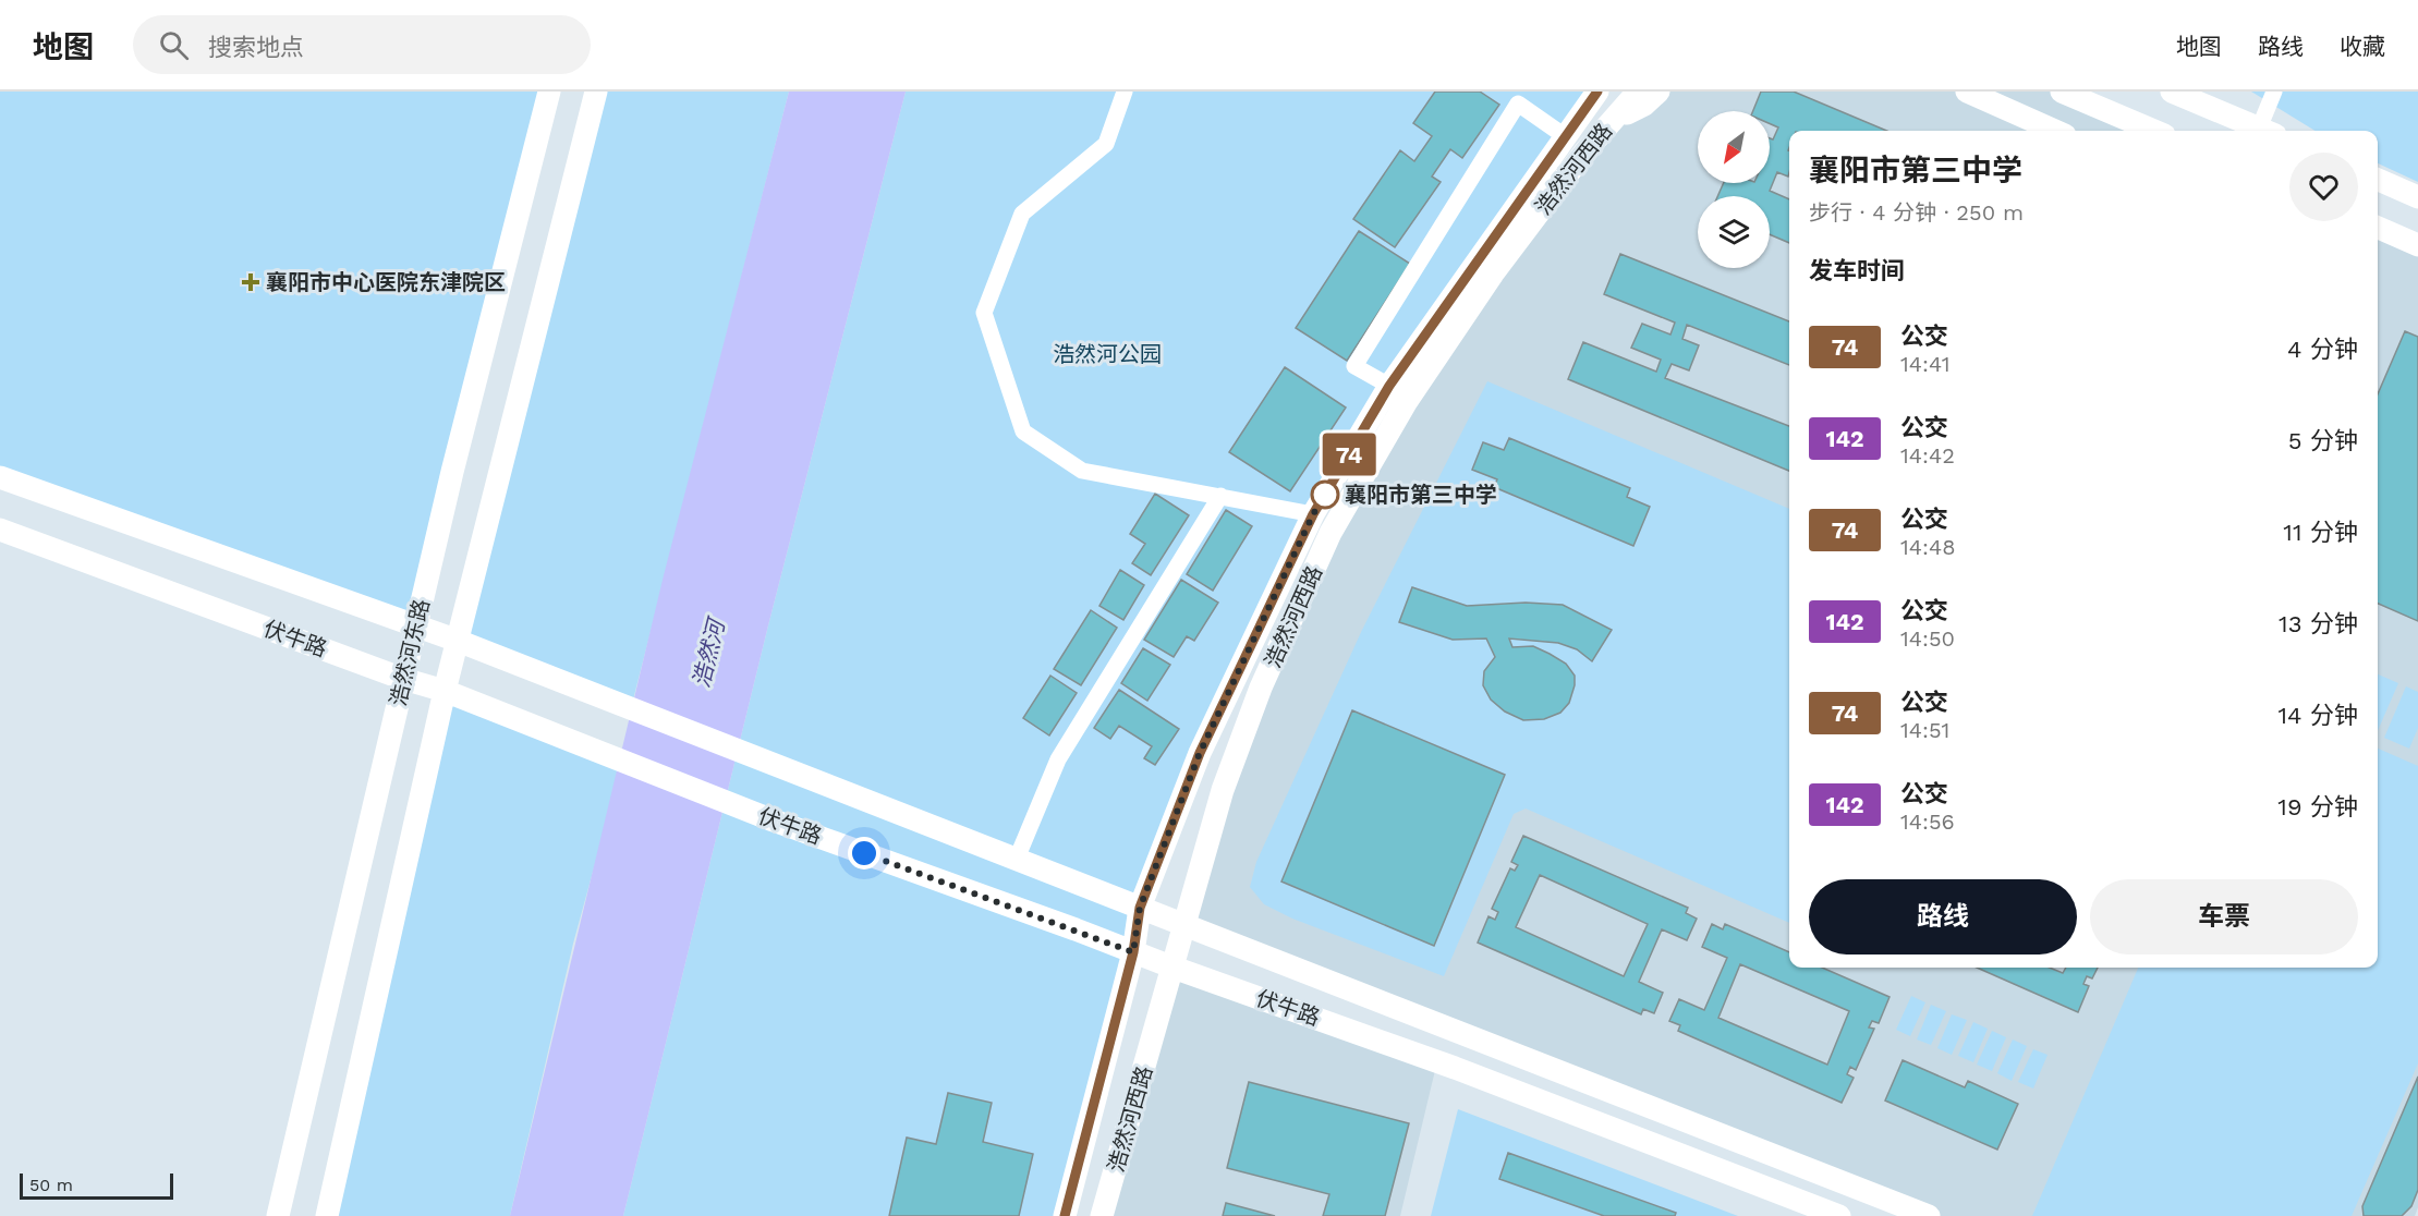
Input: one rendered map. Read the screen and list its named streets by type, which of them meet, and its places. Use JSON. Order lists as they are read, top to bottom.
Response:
{
  "streets": {
    "street": ["浩然河西路", "伏牛路", "浩然河东路"]
  },
  "crossings": [
    ["浩然河西路", "伏牛路"],
    ["伏牛路", "浩然河东路"]
  ],
  "water": ["浩然河"],
  "parks": ["浩然河公园"],
  "places": {
    "health": ["襄阳市中心医院东津院区"],
    "other": ["襄阳市第三中学"]
  },
  "lines": ["bus line 74"],
  "scale_bar": "50 m",
  "north": "bottom left",
  "page": {
    "header": "地图",
    "search": "搜索地点",
    "nav": ["地图", "路线", "收藏"],
    "on_map": "74",
    "heading": [
      ["襄阳市第三中学", "步行 · 4 分钟 · 250 m"],
      "发车时间"
    ],
    "list": [
      {
        "mark": "74",
        "name": "公交",
        "note": "14:41",
        "value": "4 分钟"
      },
      {
        "mark": "142",
        "name": "公交",
        "note": "14:42",
        "value": "5 分钟"
      },
      {
        "mark": "74",
        "name": "公交",
        "note": "14:48",
        "value": "11 分钟"
      },
      {
        "mark": "142",
        "name": "公交",
        "note": "14:50",
        "value": "13 分钟"
      },
      {
        "mark": "74",
        "name": "公交",
        "note": "14:51",
        "value": "14 分钟"
      },
      {
        "mark": "142",
        "name": "公交",
        "note": "14:56",
        "value": "19 分钟"
      }
    ],
    "buttons": ["路线", "车票"],
    "scale": "50 m"
  }
}
